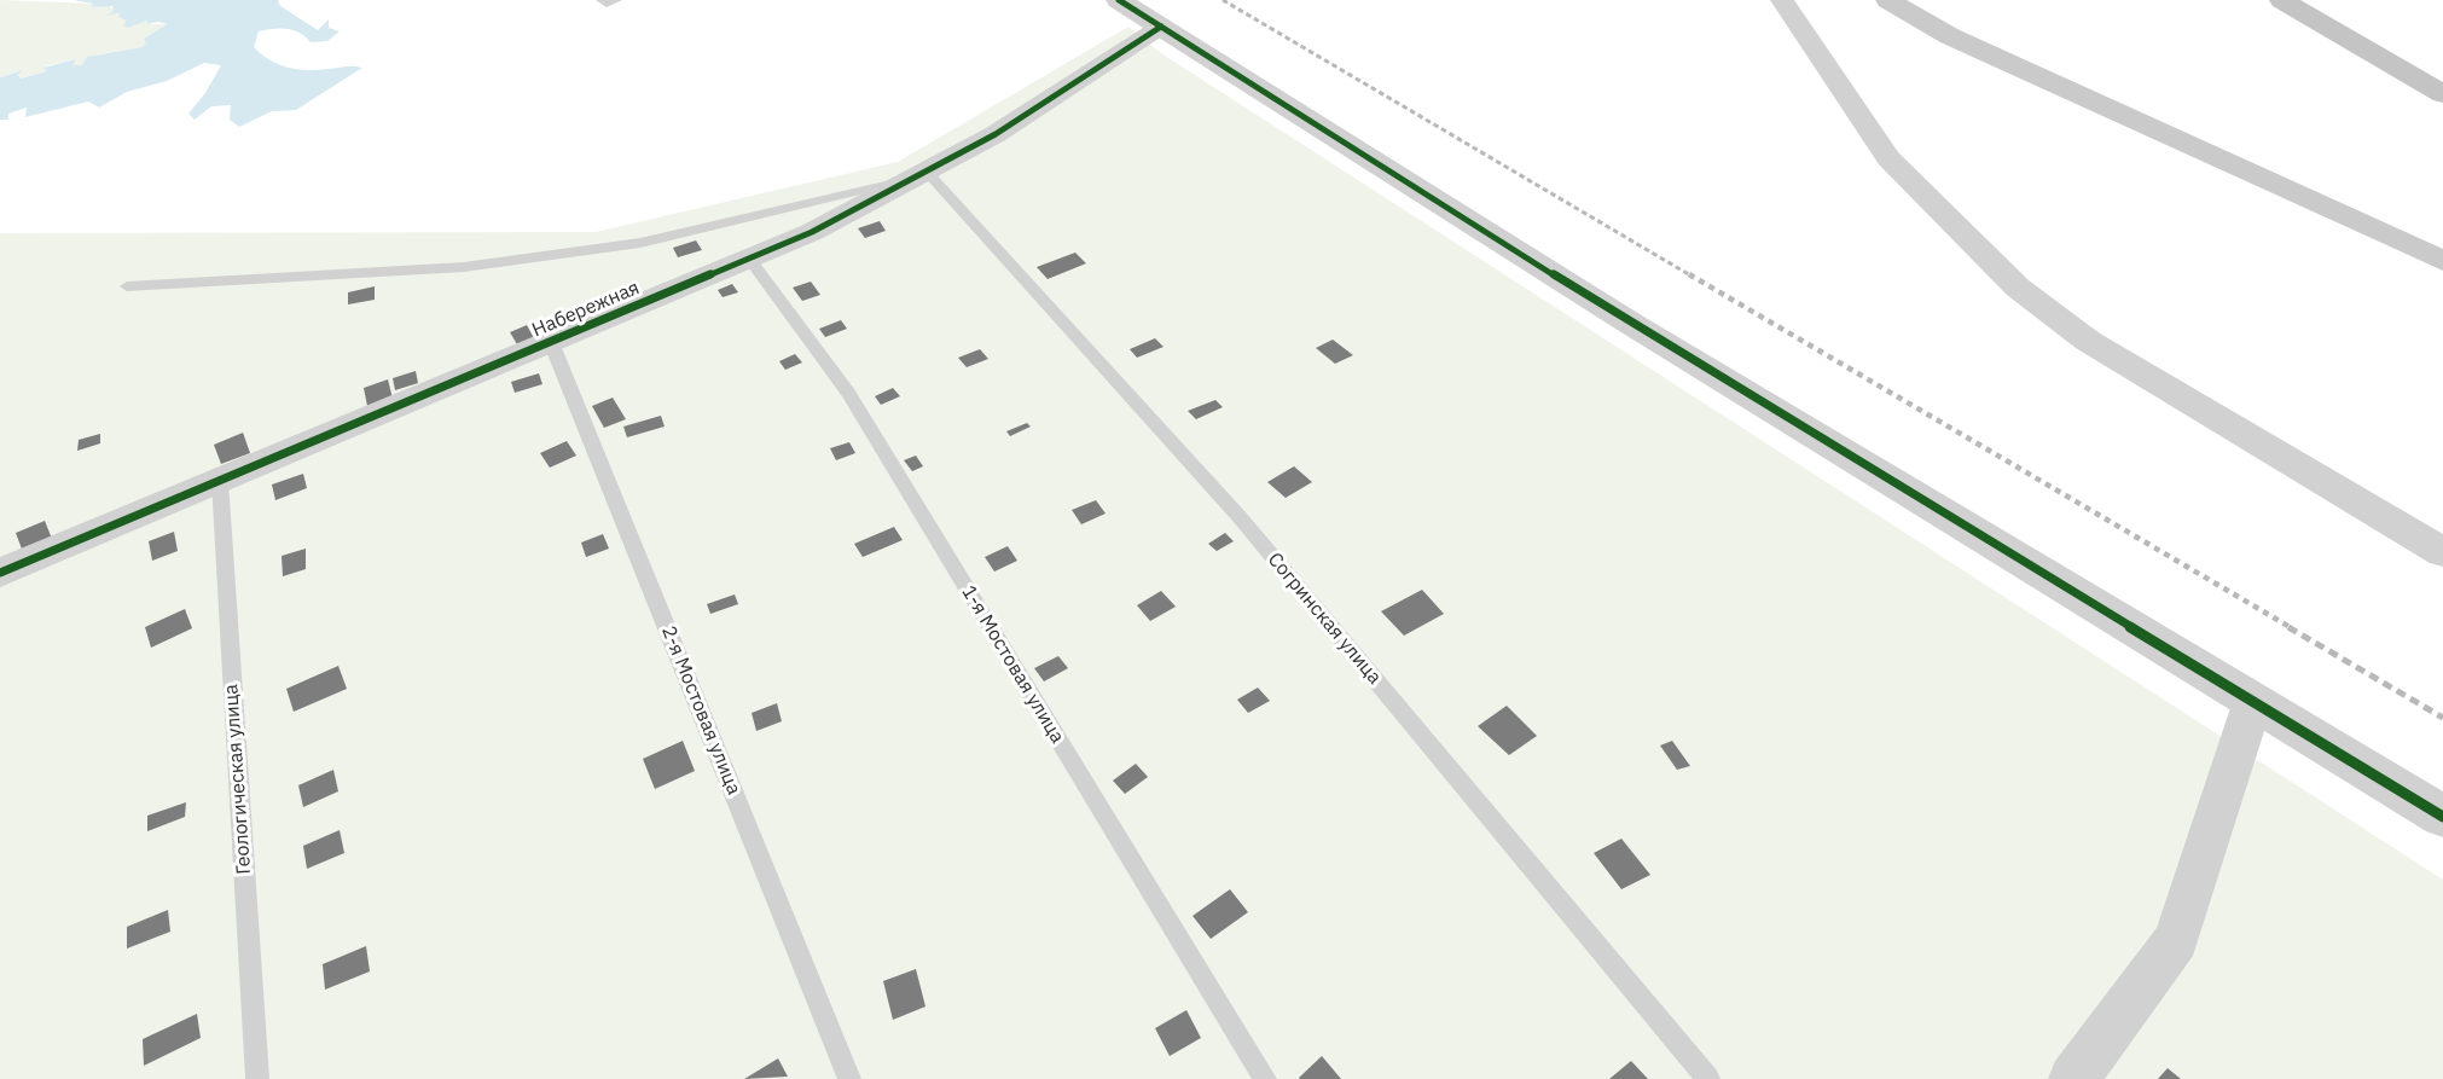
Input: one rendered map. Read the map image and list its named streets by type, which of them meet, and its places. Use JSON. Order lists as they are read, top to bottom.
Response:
{
  "streets": {
    "street": ["Набережная"],
    "lane": [
      "Согринская улица",
      "1-я Мостовая улица",
      "2-я Мостовая улица",
      "Геологическая улица"
    ]
  },
  "crossings": [
    ["Набережная", "Согринская улица"],
    ["Набережная", "1-я Мостовая улица"],
    ["Набережная", "2-я Мостовая улица"],
    ["Набережная", "Геологическая улица"]
  ]
}
